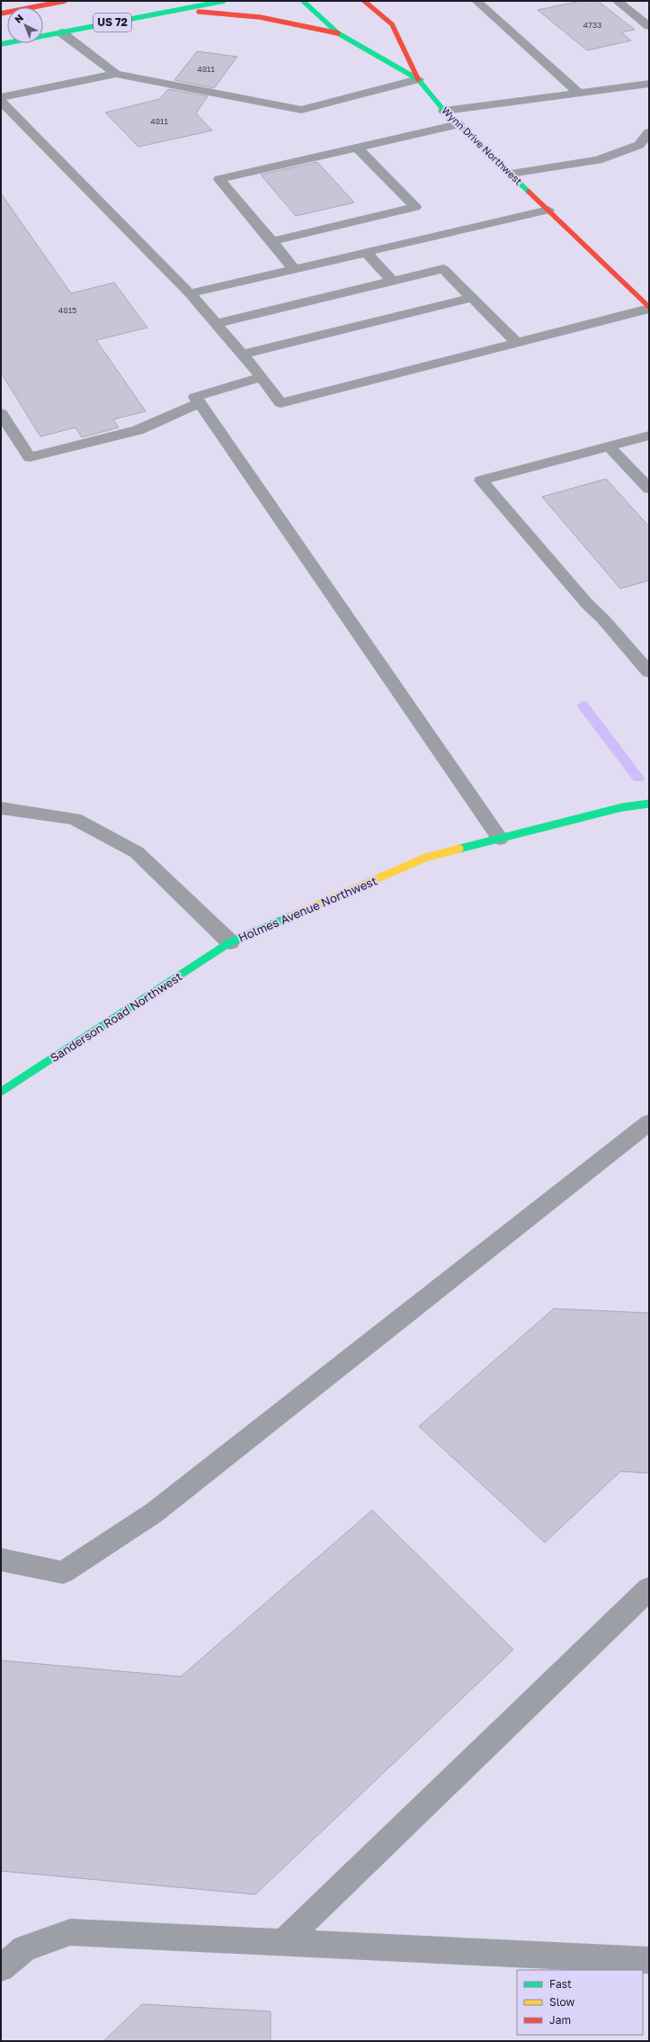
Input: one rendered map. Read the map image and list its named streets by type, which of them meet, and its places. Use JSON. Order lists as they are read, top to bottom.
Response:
{
  "streets": {
    "main road": [
      "US 72",
      "Wynn Drive Northwest",
      "Holmes Avenue Northwest",
      "Sanderson Road Northwest"
    ]
  },
  "crossings": [
    ["Holmes Avenue Northwest", "Sanderson Road Northwest"]
  ],
  "house_numbers": [
    "4733",
    "4811",
    "4811",
    "4815"
  ],
  "legend": ["Fast", "Slow", "Jam"],
  "north": "top left"
}
